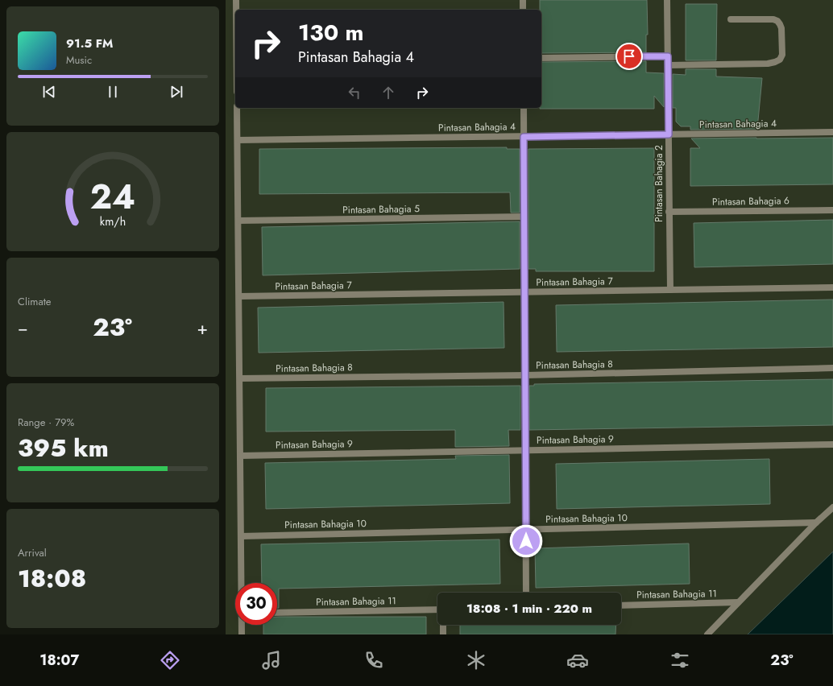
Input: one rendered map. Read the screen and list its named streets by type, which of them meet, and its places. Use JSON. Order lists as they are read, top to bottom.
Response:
{
  "streets": {
    "street": [
      "Pintasan Bahagia 4",
      "Pintasan Bahagia 2",
      "Pintasan Bahagia 6",
      "Pintasan Bahagia 5",
      "Pintasan Bahagia 7",
      "Pintasan Bahagia 8",
      "Pintasan Bahagia 9",
      "Pintasan Bahagia 10",
      "Pintasan Bahagia 11"
    ]
  },
  "crossings": [
    ["Pintasan Bahagia 4", "Pintasan Bahagia 2"],
    ["Pintasan Bahagia 2", "Pintasan Bahagia 6"],
    ["Pintasan Bahagia 2", "Pintasan Bahagia 7"]
  ],
  "page": {
    "turn": ["130 m", "Pintasan Bahagia 4"],
    "song": ["91.5 FM", "Music"],
    "tile": [
      "Climate",
      ["Range · 79%", "395 km"],
      ["Arrival", "18:08"]
    ],
    "heat": ["−", "23°", "+"],
    "limit": "30",
    "trip": "18:08 · 1 min · 220 m",
    "tabs": ["18:07", "23°"],
    "gauge": ["24", "km/h"]
  }
}
